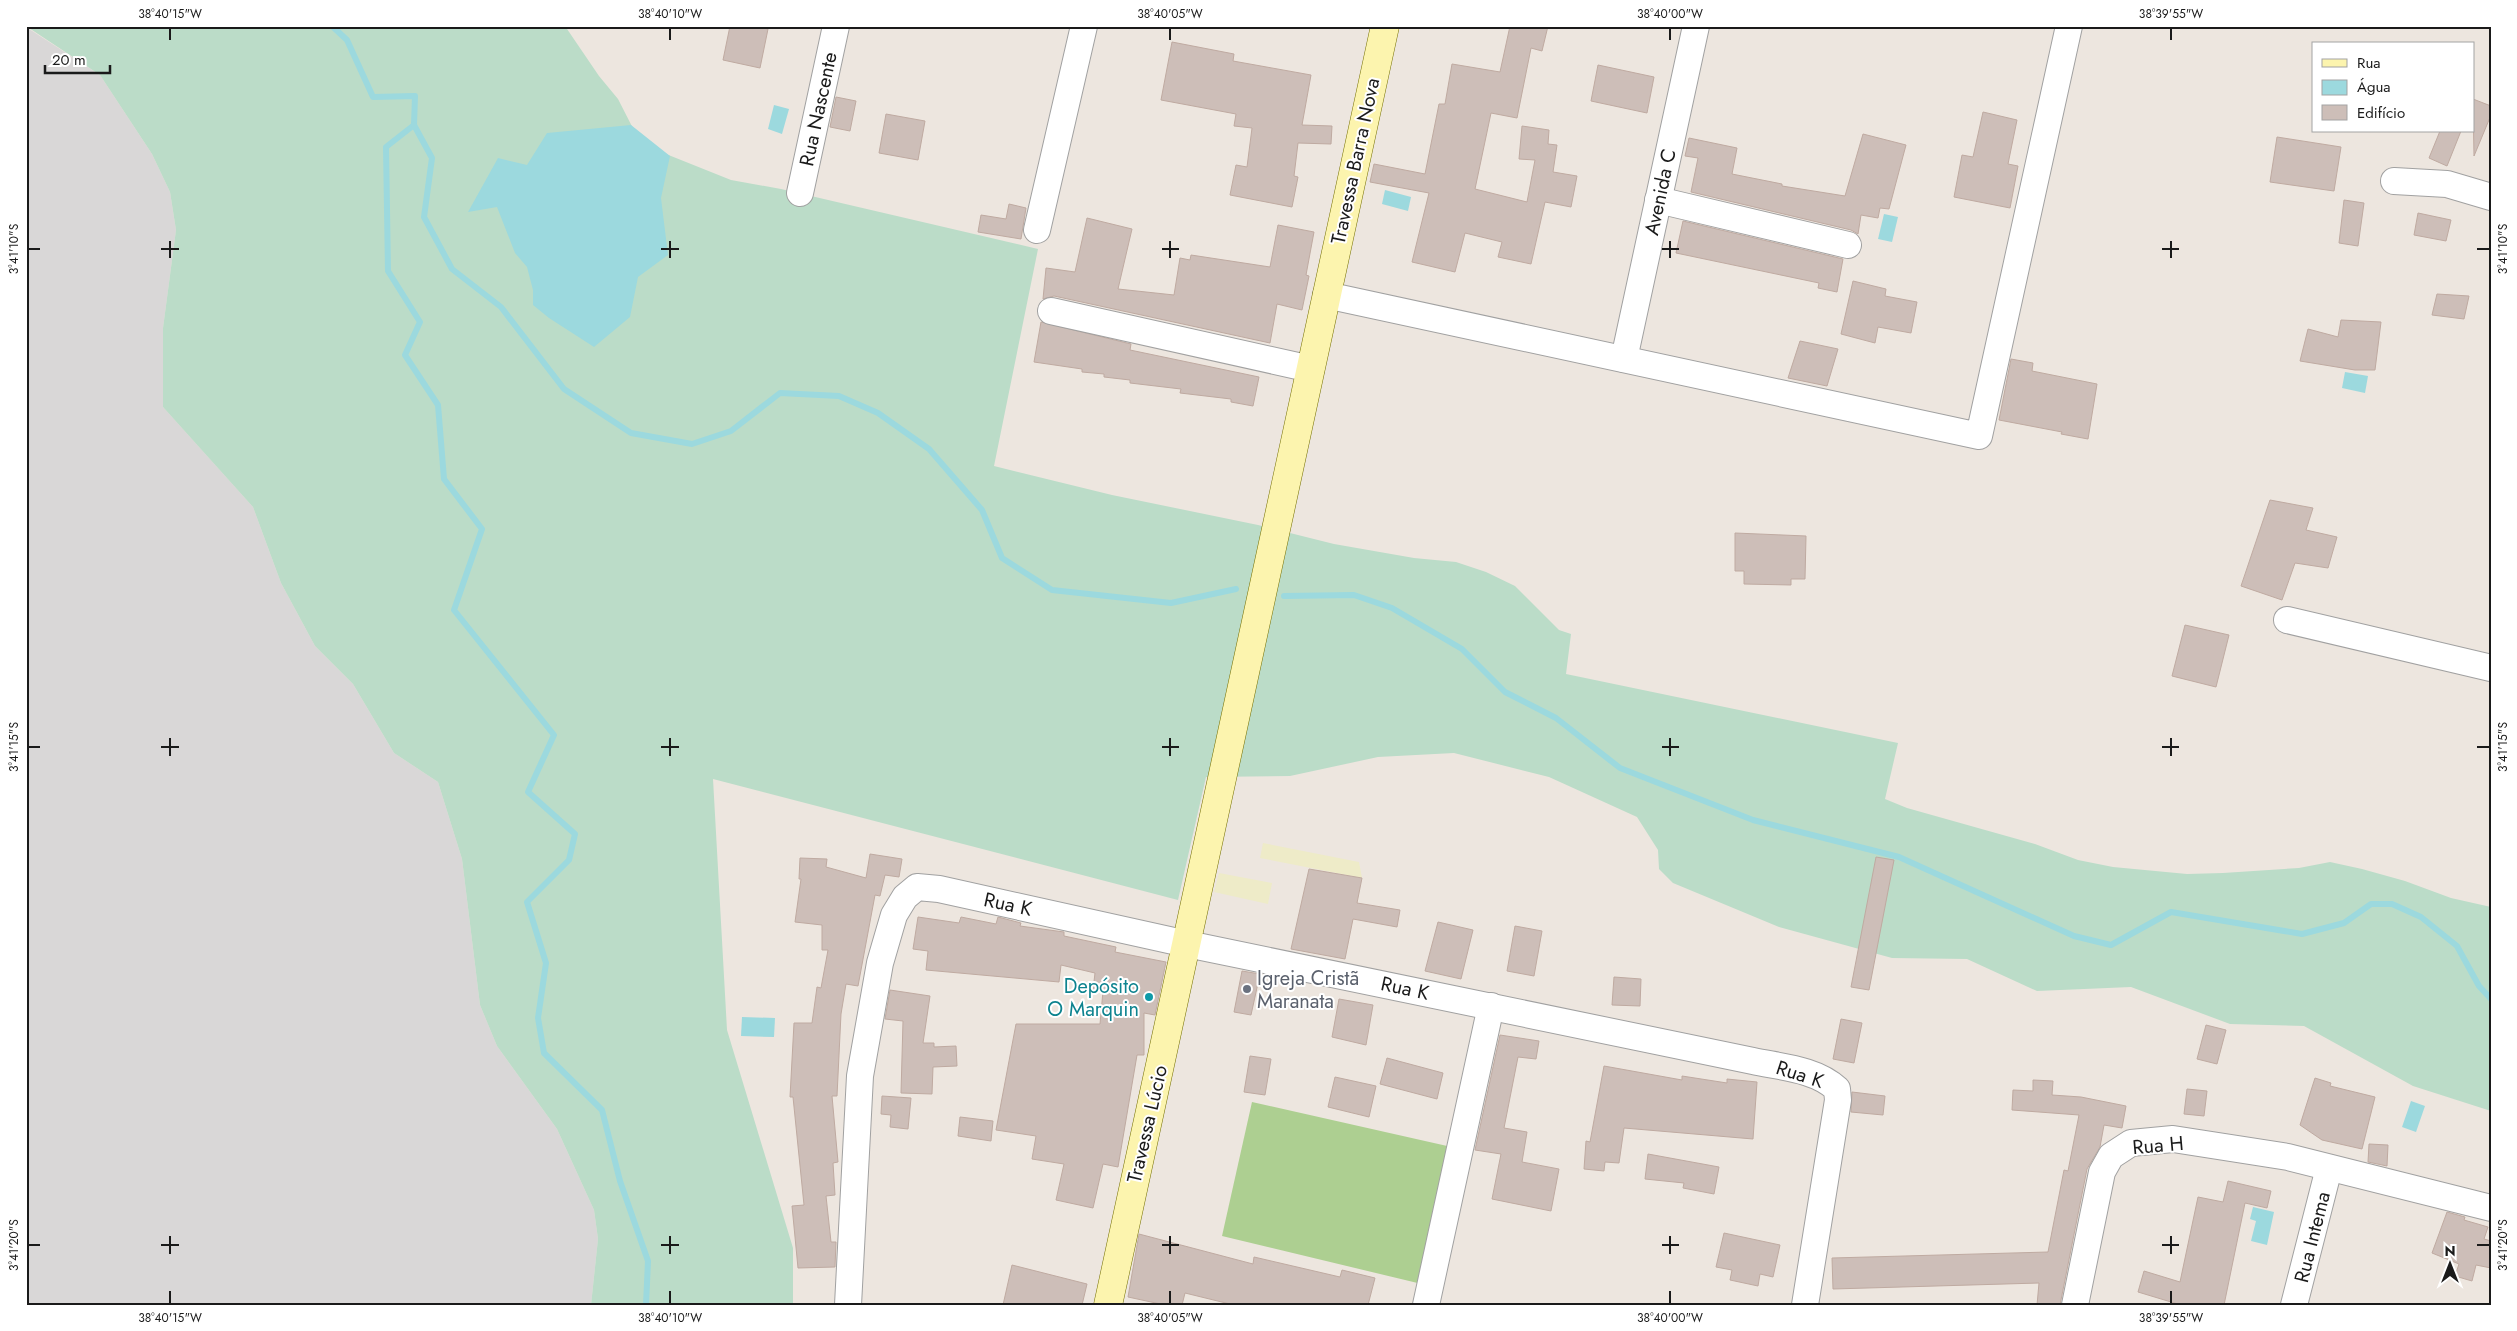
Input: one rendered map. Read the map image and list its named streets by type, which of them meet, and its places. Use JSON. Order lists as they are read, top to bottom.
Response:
{
  "streets": {
    "street": [
      "Rua Nascente",
      "Travessa Barra Nova",
      "Avenida C",
      "Rua K",
      "Travessa Lúcio",
      "Rua H",
      "Rua Intema"
    ]
  },
  "crossings": [
    ["Travessa Barra Nova", "Travessa Lúcio"],
    ["Rua K", "Travessa Lúcio"],
    ["Rua H", "Rua Intema"]
  ],
  "places": ["Igreja Cristã Maranata", "Depósito O Marquin"],
  "legend": ["Rua", "Água", "Edifício"],
  "scale_bar": "20 m",
  "north": "top",
  "coordinates": [
    "38°40'15\"W",
    "38°40'10\"W",
    "38°40'05\"W",
    "38°40'00\"W",
    "38°39'55\"W",
    "3°41'10\"S",
    "3°41'15\"S",
    "3°41'20\"S"
  ]
}
